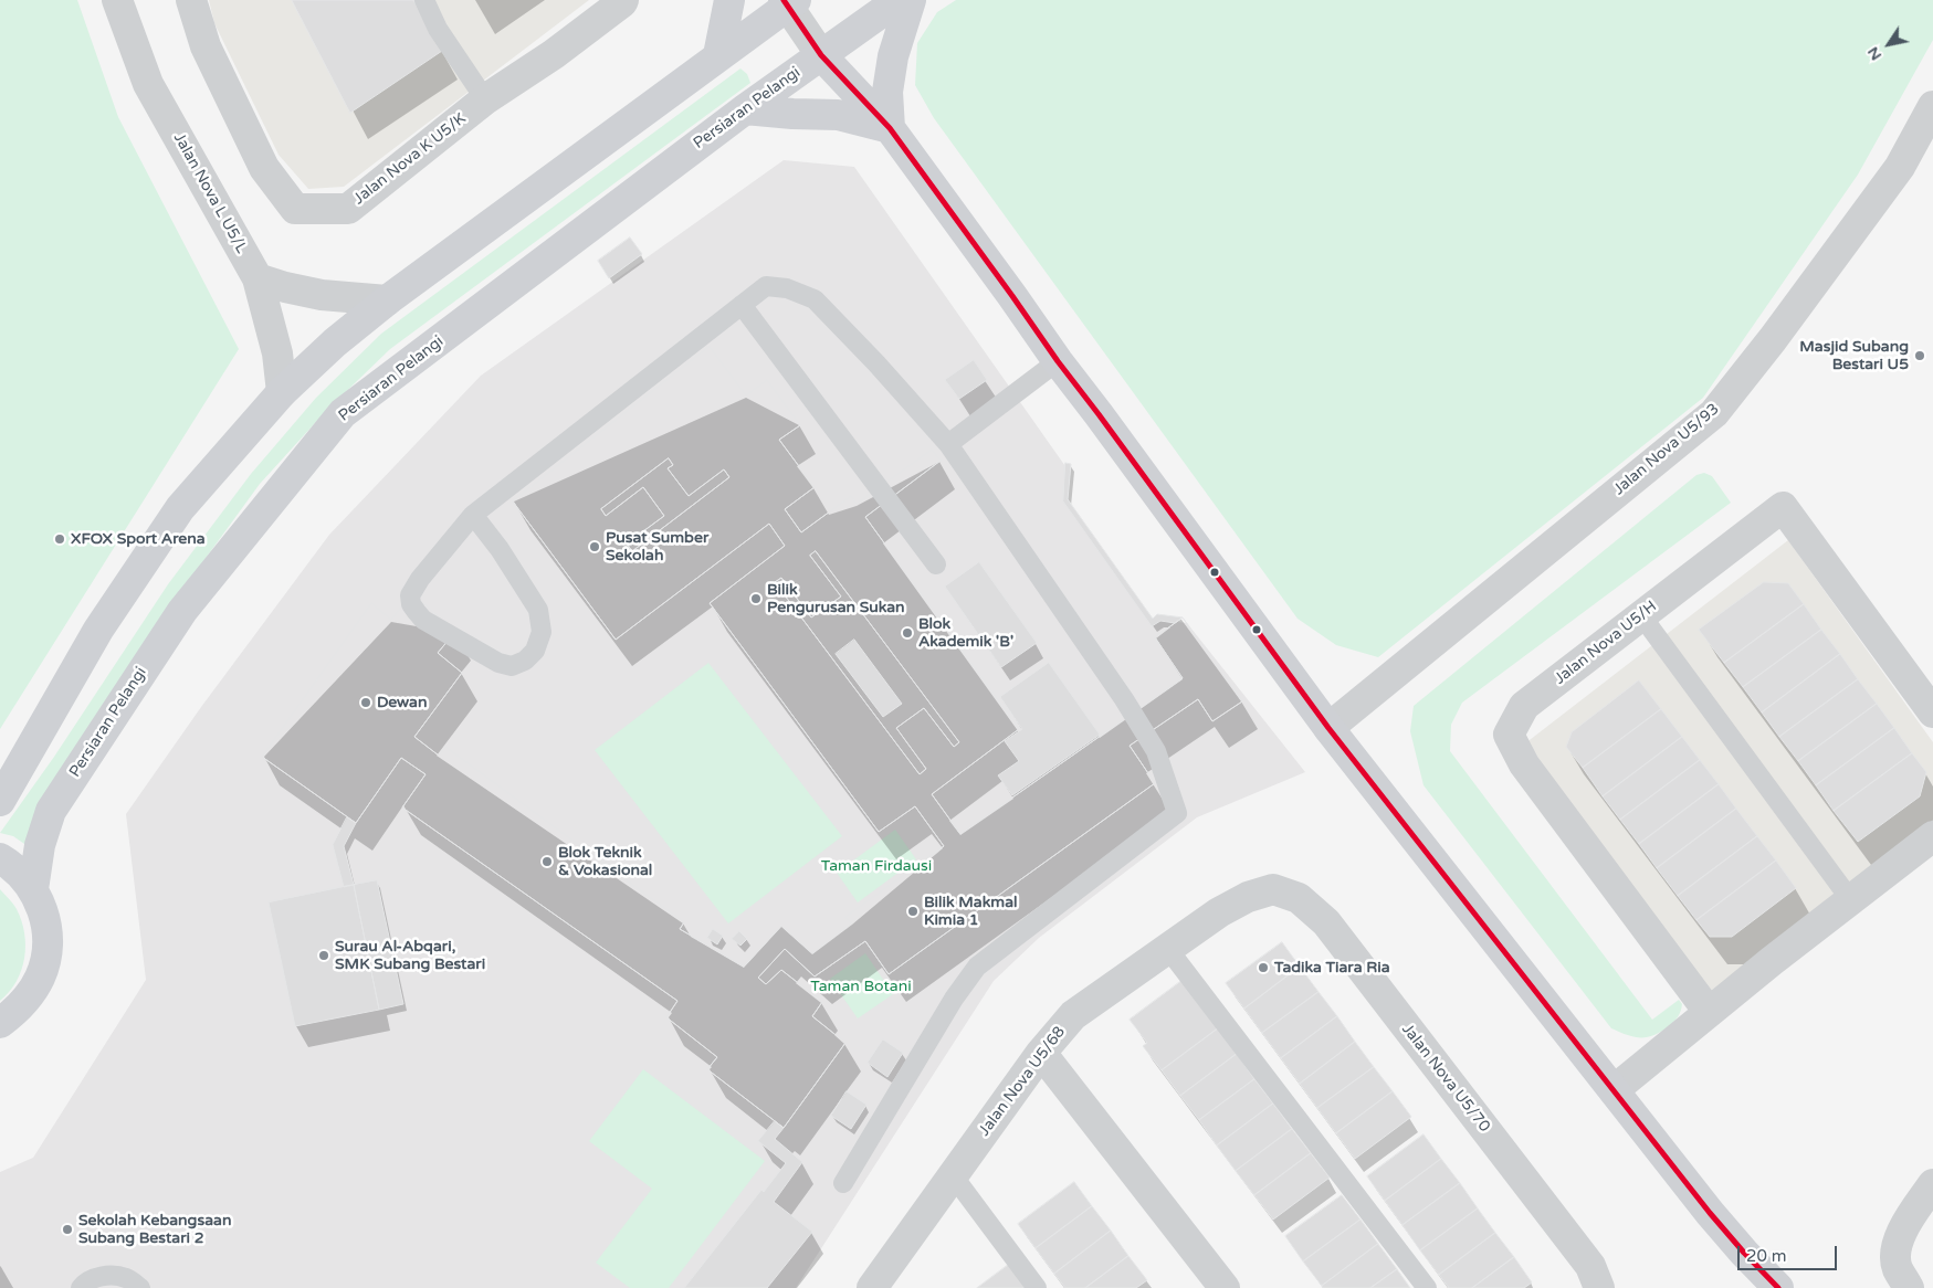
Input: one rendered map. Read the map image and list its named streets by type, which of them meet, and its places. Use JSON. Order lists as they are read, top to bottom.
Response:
{
  "streets": {
    "street": [
      "Persiaran Pelangi",
      "Jalan Nova K U5/K",
      "Jalan Nova L U5/L",
      "Jalan Nova U5/93",
      "Jalan Nova U5/H",
      "Jalan Nova U5/70",
      "Jalan Nova U5/68"
    ]
  },
  "crossings": [
    ["Jalan Nova U5/70", "Jalan Nova U5/68"]
  ],
  "parks": ["Taman Firdausi", "Taman Botani"],
  "places": [
    "Masjid Subang Bestari U5",
    "XFOX Sport Arena",
    "Pusat Sumber Sekolah",
    "Bilik Pengurusan Sukan",
    "Blok Akademik 'B'",
    "Dewan",
    "Blok Teknik & Vokasional",
    "Bilik Makmal Kimia 1",
    "Surau Al-Abqari, SMK Subang Bestari",
    "Tadika Tiara Ria",
    "Sekolah Kebangsaan Subang Bestari 2"
  ],
  "scale_bar": "20 m",
  "north": "bottom left"
}
